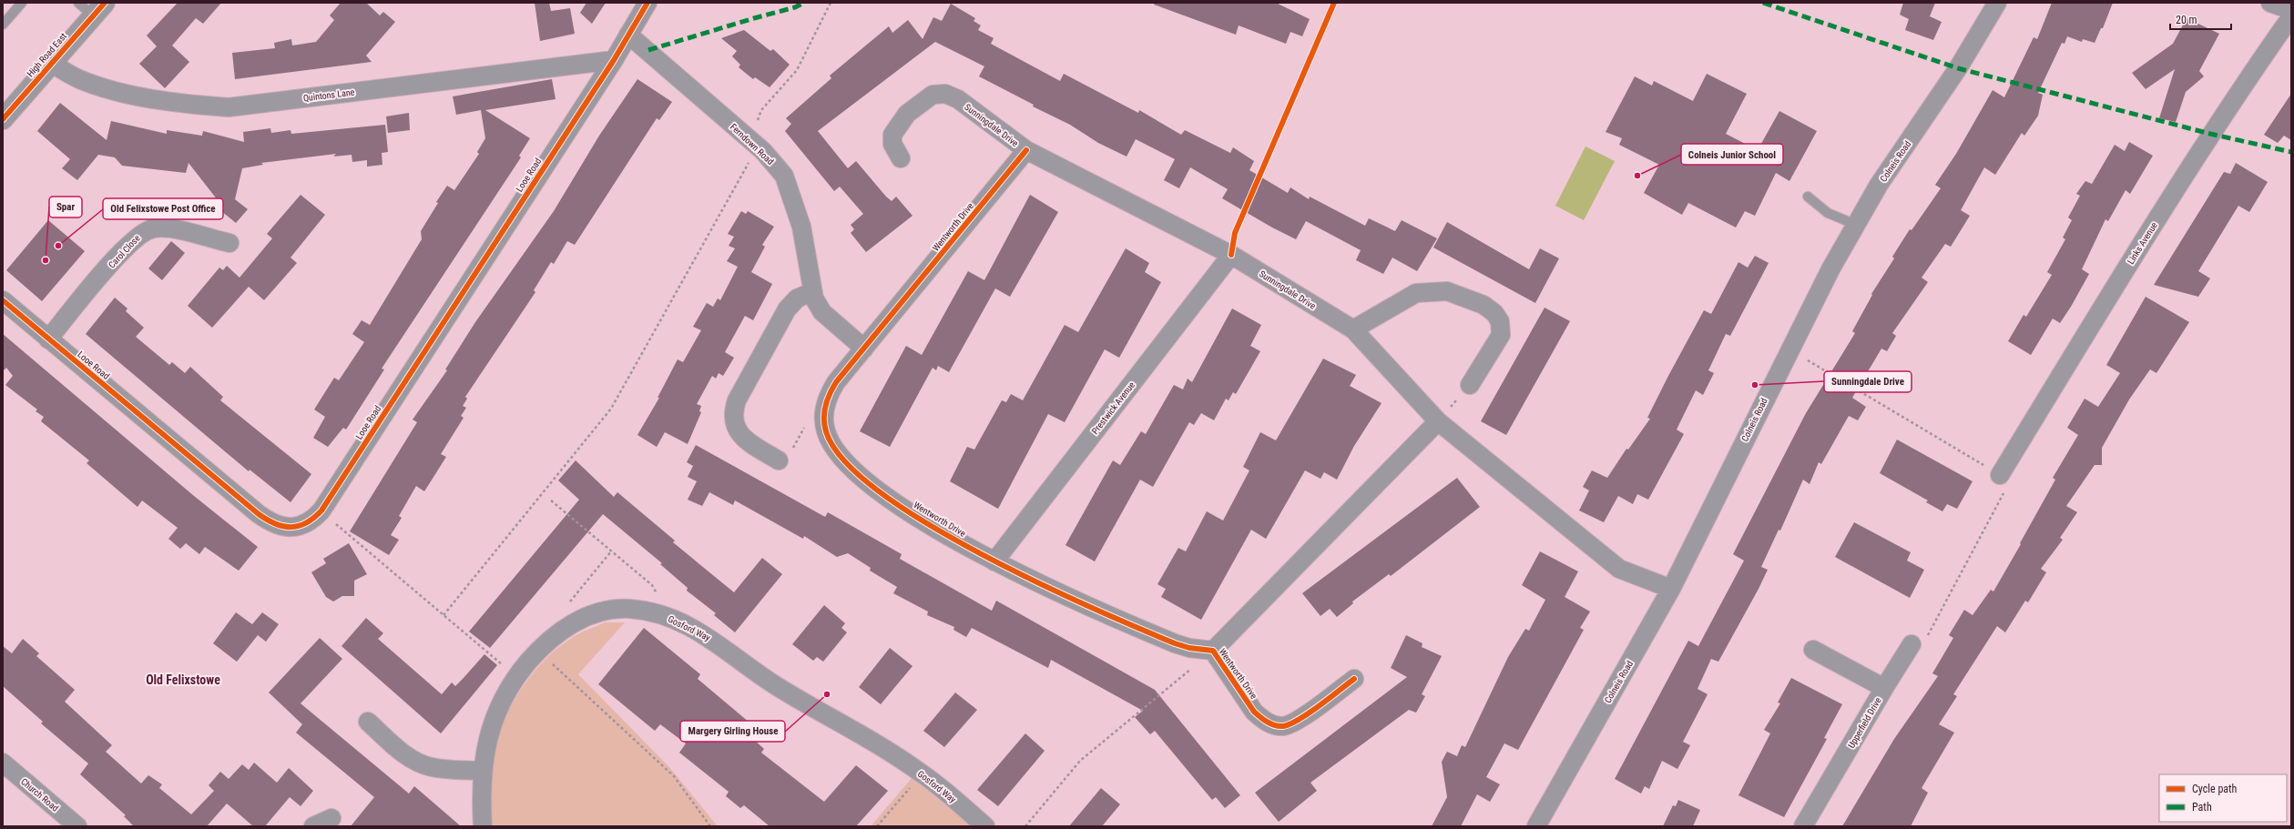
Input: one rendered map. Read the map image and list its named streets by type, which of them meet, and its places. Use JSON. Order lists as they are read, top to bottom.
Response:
{
  "streets": {
    "street": [
      "High Road East",
      "Quintons Lane",
      "Sunningdale Drive",
      "Ferndown Road",
      "Colneis Road",
      "Looe Road",
      "Wentworth Drive",
      "Links Avenue",
      "Carol Close",
      "Prestwick Avenue",
      "Gosford Way",
      "Upperfield Drive",
      "Church Road"
    ]
  },
  "crossings": [
    ["High Road East", "Quintons Lane"],
    ["Quintons Lane", "Looe Road"],
    ["Sunningdale Drive", "Colneis Road"],
    ["Sunningdale Drive", "Wentworth Drive"],
    ["Sunningdale Drive", "Prestwick Avenue"],
    ["Ferndown Road", "Looe Road"],
    ["Ferndown Road", "Wentworth Drive"],
    ["Looe Road", "Carol Close"],
    ["Wentworth Drive", "Prestwick Avenue"]
  ],
  "districts": ["Old Felixstowe"],
  "places": [
    "Colneis Junior School",
    "Old Felixstowe Post Office",
    "Spar",
    "Sunningdale Drive",
    "Margery Girling House"
  ],
  "legend": ["Cycle path", "Path"],
  "scale_bar": "20 m"
}
